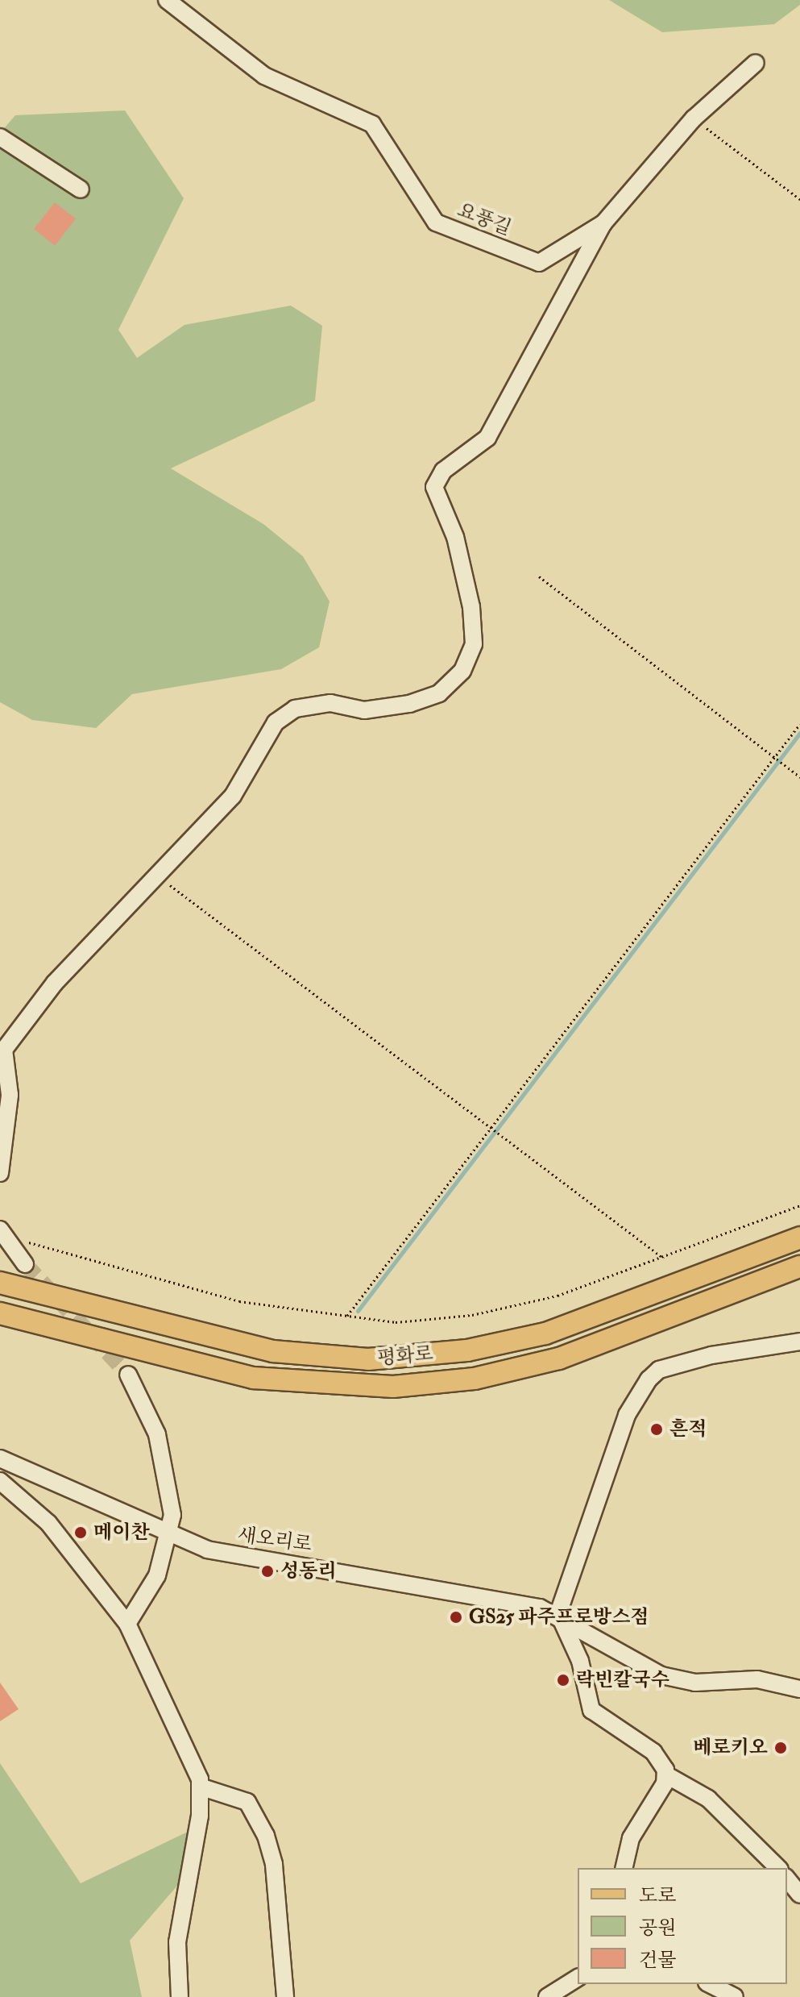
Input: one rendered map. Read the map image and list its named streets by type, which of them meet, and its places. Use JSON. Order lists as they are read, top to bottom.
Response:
{
  "streets": {
    "main road": ["평화로"],
    "street": ["요풍길", "새오리로"]
  },
  "places": [
    "흔적",
    "메이찬",
    "성동리",
    "GS25 파주프로방스점",
    "락빈칼국수",
    "베로키오"
  ],
  "legend": ["도로", "공원", "건물"]
}
